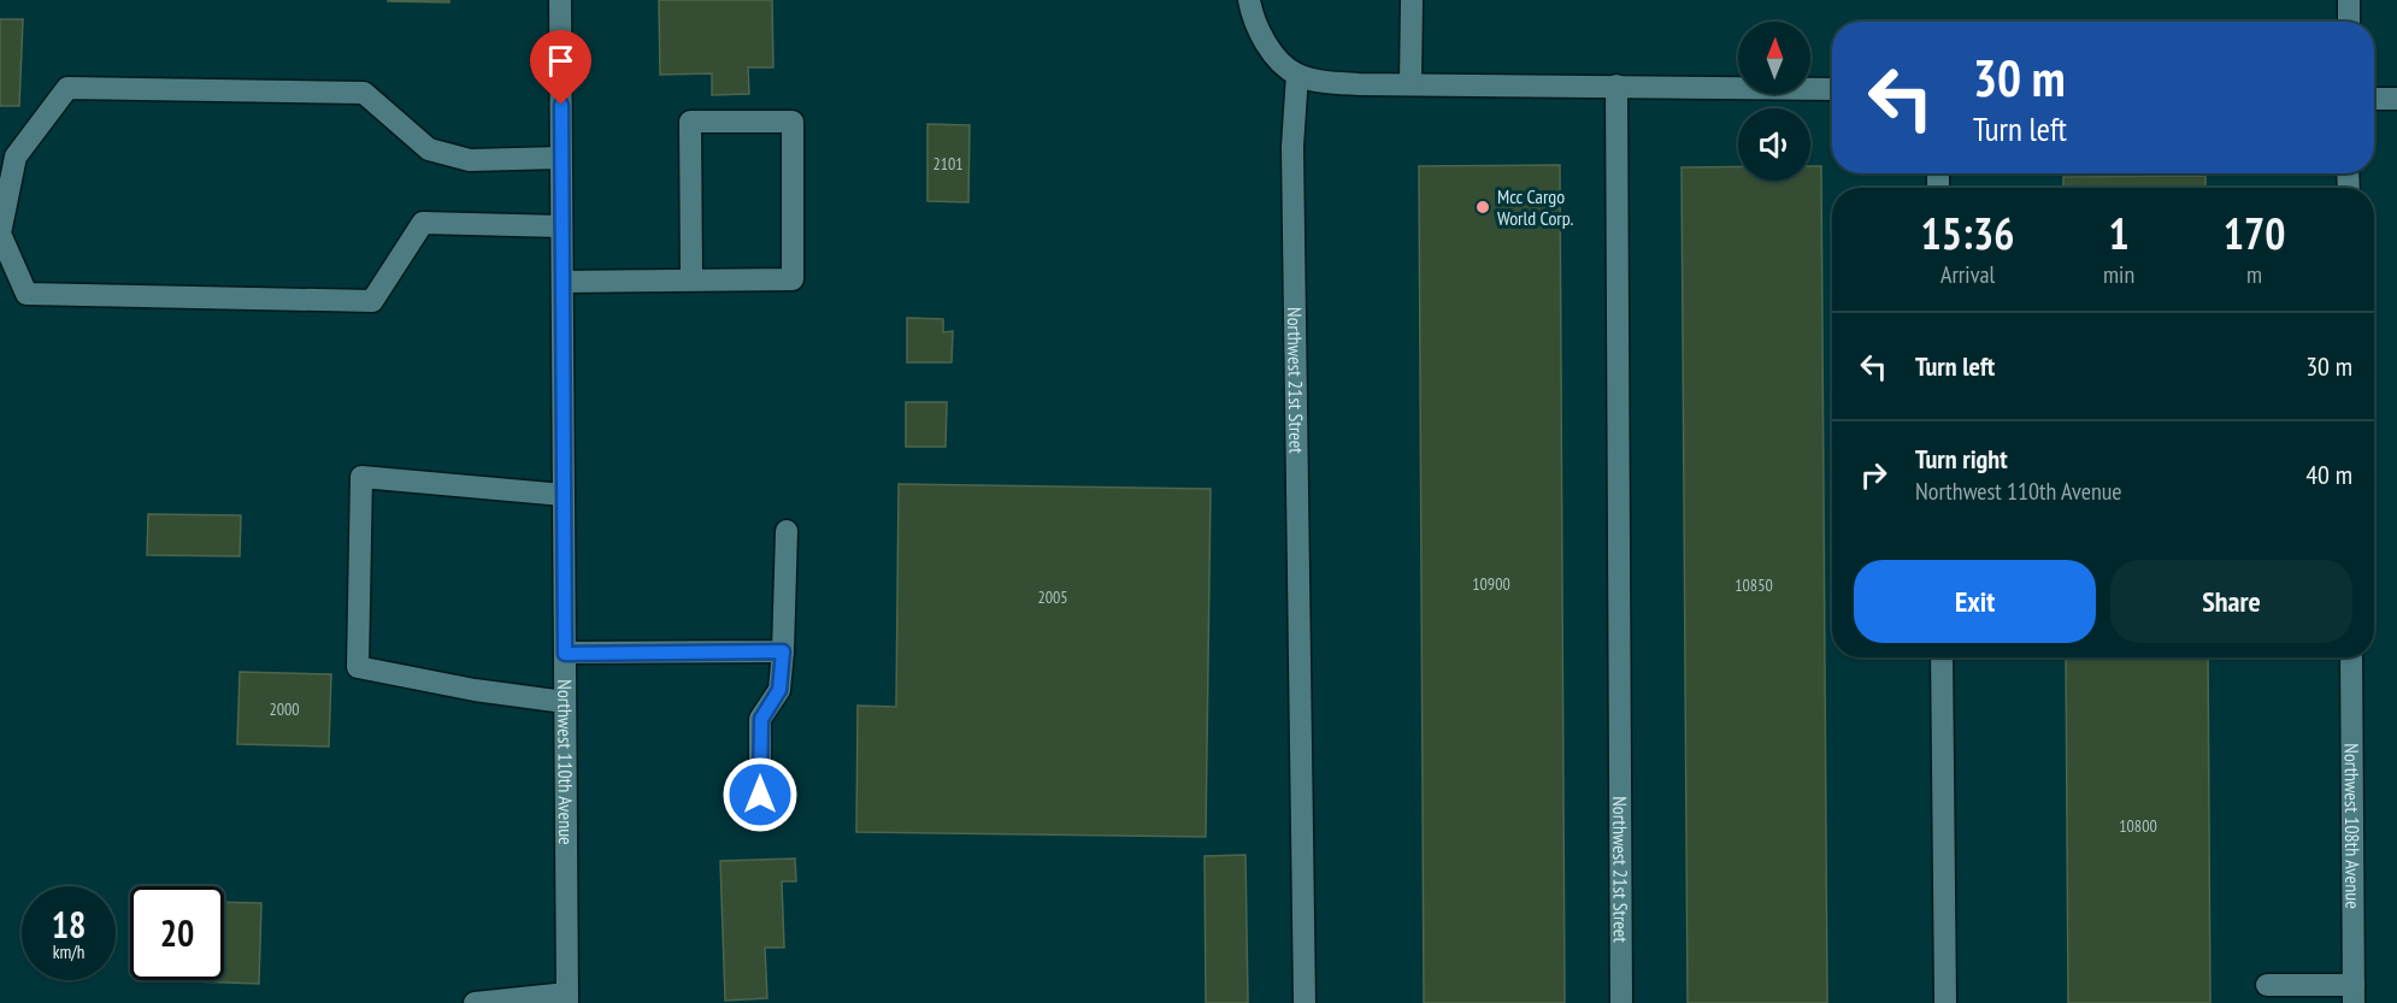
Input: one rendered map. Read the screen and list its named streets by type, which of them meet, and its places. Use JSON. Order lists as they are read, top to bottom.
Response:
{
  "streets": {
    "street": ["Northwest 21st Street", "Northwest 110th Avenue", "Northwest 108th Avenue"]
  },
  "places": ["Mcc Cargo World Corp."],
  "house_numbers": [
    "2101",
    "10900",
    "10850",
    "2005",
    "2000",
    "10800"
  ],
  "north": "top",
  "page": {
    "turn": ["30 m", "Turn left"],
    "eta": [
      "15:36",
      "Arrival",
      "1",
      "min",
      "170",
      "m"
    ],
    "list": [
      {
        "name": "Turn left",
        "value": "30 m"
      },
      {
        "name": "Turn right",
        "note": "Northwest 110th Avenue",
        "value": "40 m"
      }
    ],
    "buttons": ["Exit", "Share"],
    "speed": "18 km/h",
    "limit": "20"
  }
}
